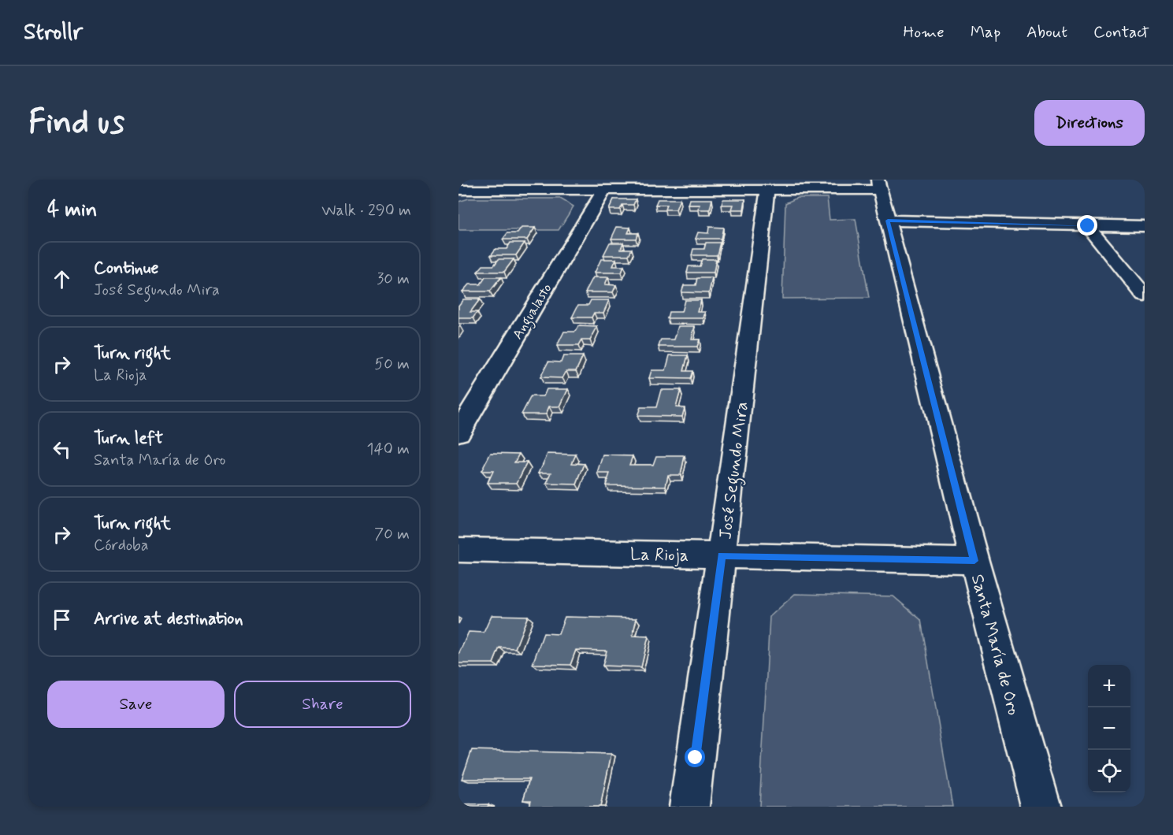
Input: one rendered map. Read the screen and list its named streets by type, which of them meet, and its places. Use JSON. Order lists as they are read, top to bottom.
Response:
{
  "streets": {
    "street": [
      "Angualasto",
      "José Segundo Mira",
      "La Rioja",
      "Santa María de Oro"
    ]
  },
  "crossings": [
    ["José Segundo Mira", "La Rioja"],
    ["La Rioja", "Santa María de Oro"]
  ],
  "page": {
    "header": "Strollr",
    "nav": [
      "Home",
      "Map",
      "About",
      "Contact"
    ],
    "buttons": [
      "Directions",
      ["Save", "Share"]
    ],
    "title": "Find us",
    "heading": ["4 min", "Walk · 290 m"],
    "list": [
      ["Continue", "José Segundo Mira", "30 m"],
      ["Turn right", "La Rioja", "50 m"],
      ["Turn left", "Santa María de Oro", "140 m"],
      ["Turn right", "Córdoba", "70 m"],
      "Arrive at destination"
    ],
    "map_buttons": ["+", "−"]
  }
}
